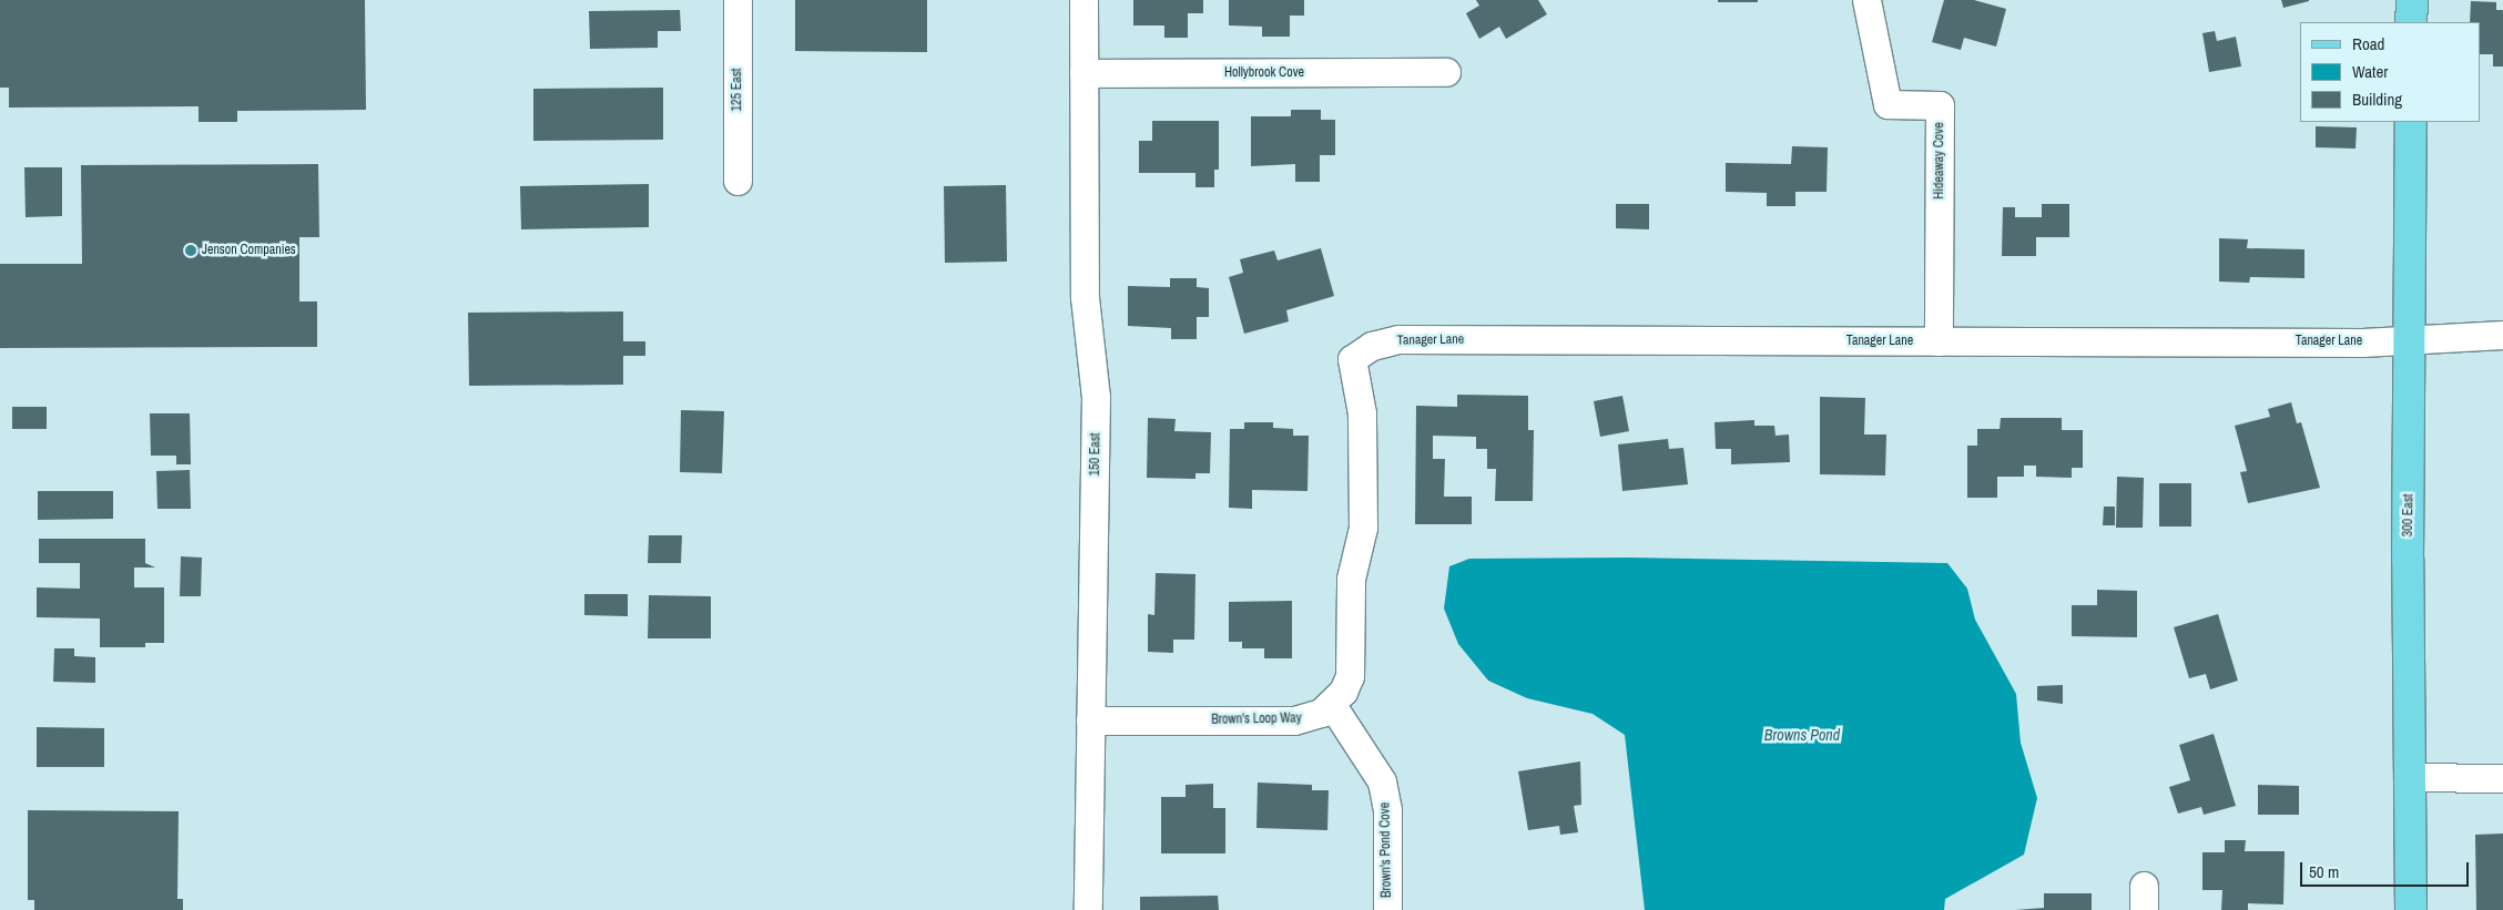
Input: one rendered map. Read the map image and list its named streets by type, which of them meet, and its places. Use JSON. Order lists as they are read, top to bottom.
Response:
{
  "streets": {
    "main road": ["300 East"],
    "street": [
      "Hollybrook Cove",
      "125 East",
      "Hideaway Cove",
      "Tanager Lane",
      "150 East",
      "Brown's Loop Way",
      "Brown's Pond Cove"
    ]
  },
  "crossings": [
    ["Hollybrook Cove", "150 East"],
    ["Hideaway Cove", "Tanager Lane"],
    ["Tanager Lane", "300 East"],
    ["Tanager Lane", "Brown's Loop Way"],
    ["150 East", "Brown's Loop Way"],
    ["Brown's Loop Way", "Brown's Pond Cove"]
  ],
  "water": ["Browns Pond"],
  "places": ["Jenson Companies"],
  "legend": ["Road", "Water", "Building"],
  "scale_bar": "50 m"
}
